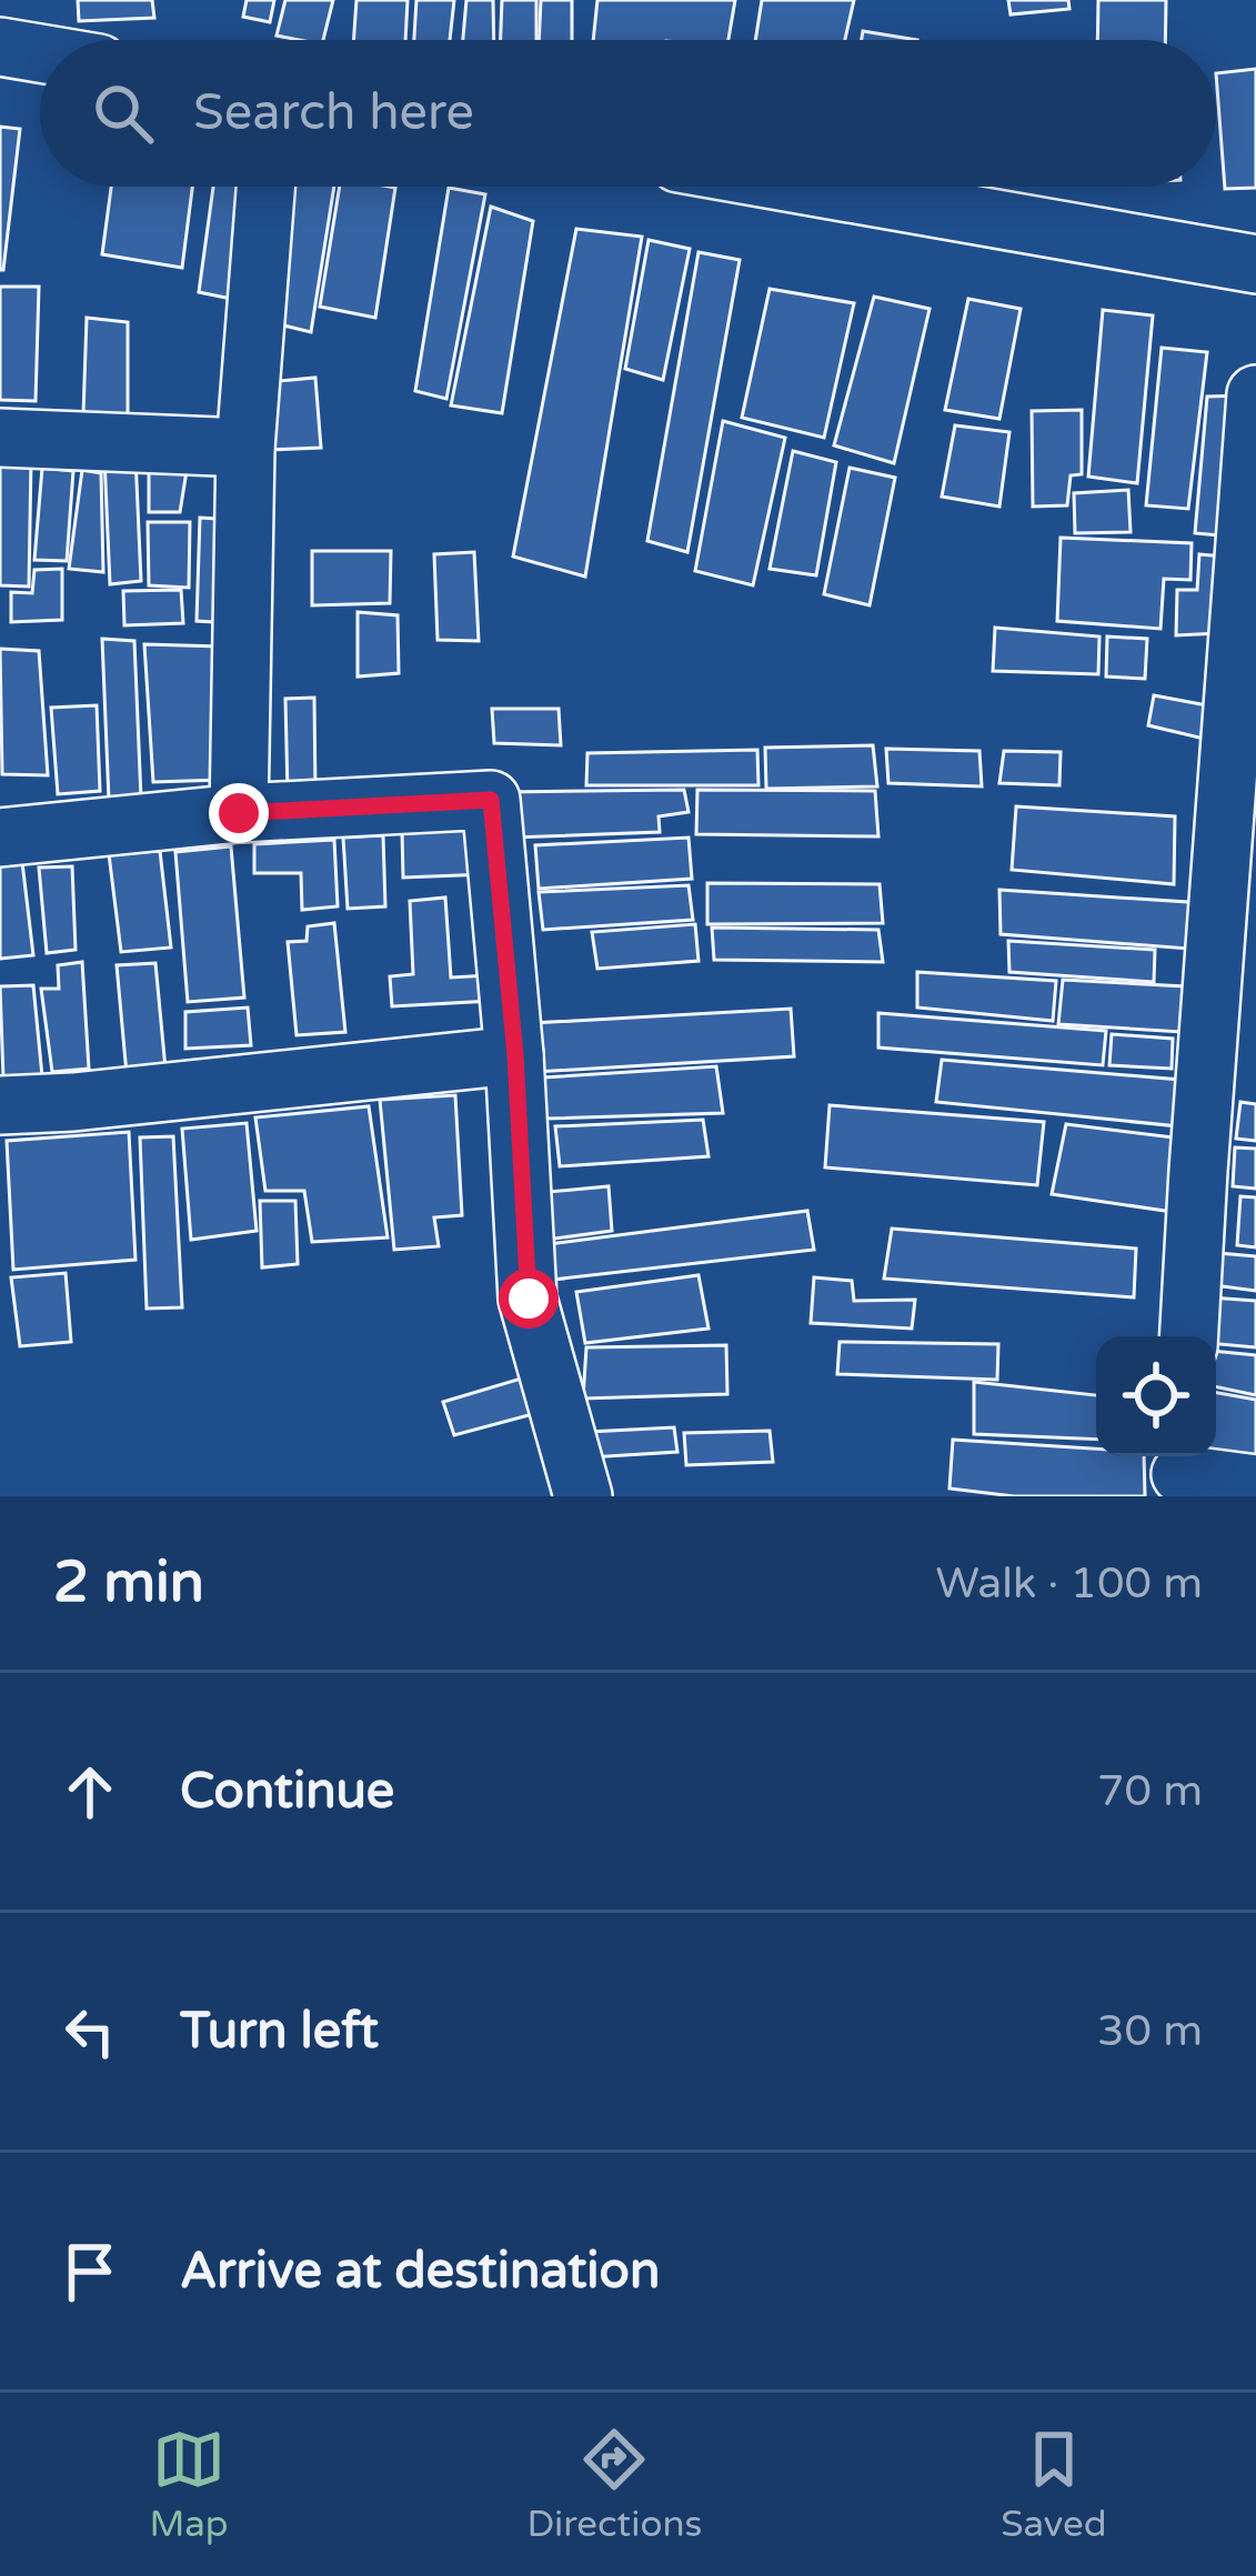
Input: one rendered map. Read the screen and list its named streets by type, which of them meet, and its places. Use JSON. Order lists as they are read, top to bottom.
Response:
{
  "page": {
    "search": "Search here",
    "heading": ["2 min", "Walk · 100 m"],
    "list": [
      ["Continue", "70 m"],
      ["Turn left", "30 m"],
      "Arrive at destination"
    ],
    "nav": ["Map", "Directions", "Saved"]
  }
}
